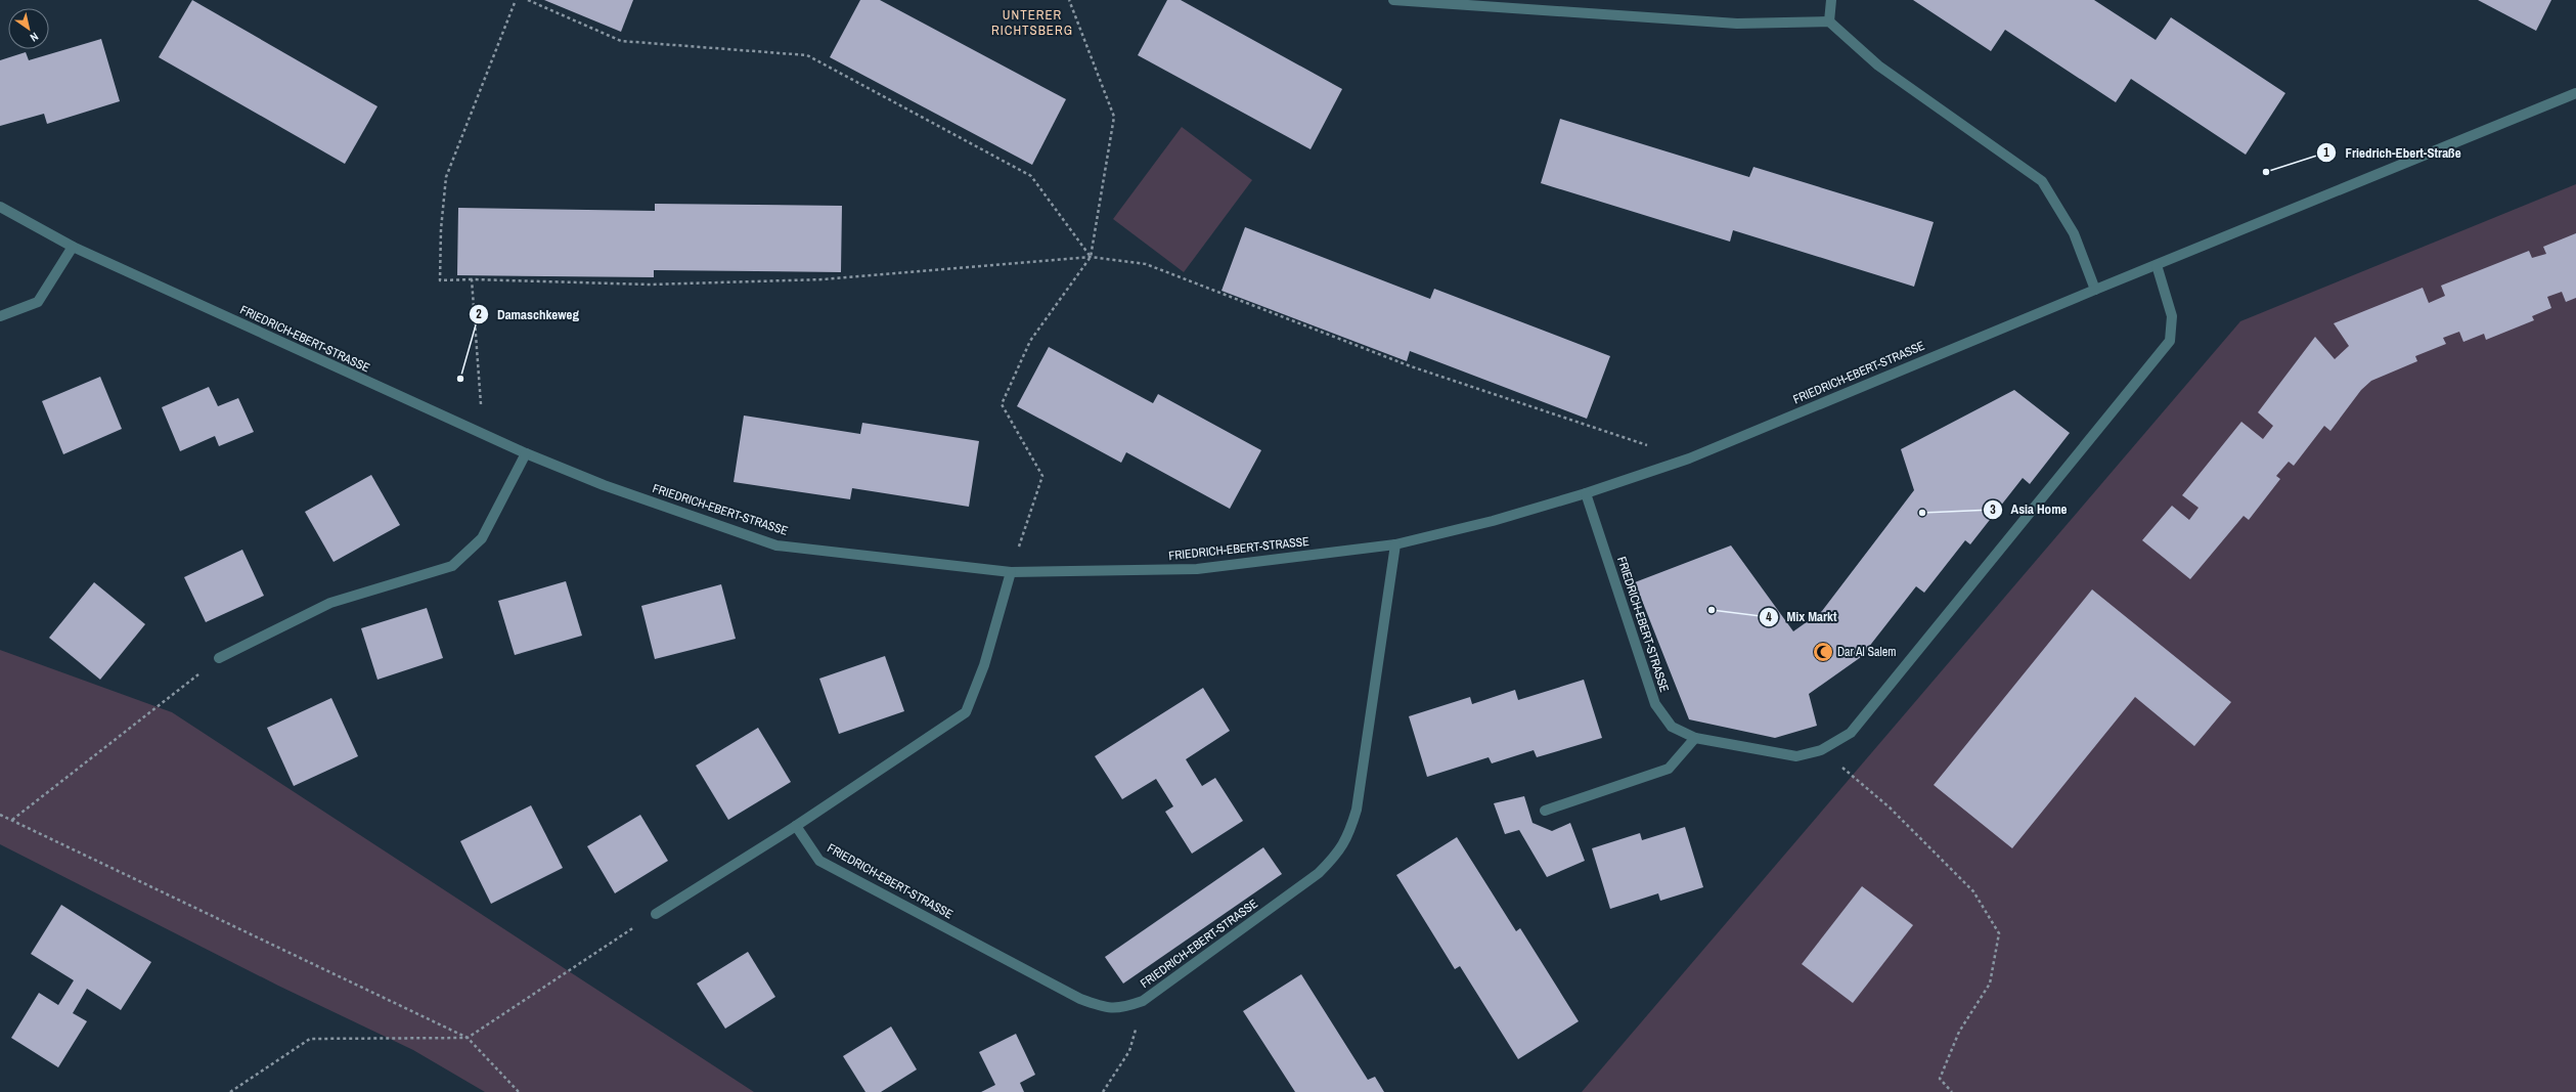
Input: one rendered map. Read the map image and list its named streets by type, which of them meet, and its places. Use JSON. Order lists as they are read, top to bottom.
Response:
{
  "streets": {
    "street": ["FRIEDRICH-EBERT-STRASSE"]
  },
  "districts": ["UNTERER RICHTSBERG"],
  "places": {
    "other": [
      "Friedrich-Ebert-Straße",
      "Damaschkeweg",
      "Asia Home",
      "Mix Markt"
    ],
    "mosque": ["Dar Al Salem"]
  },
  "north": "bottom right"
}
